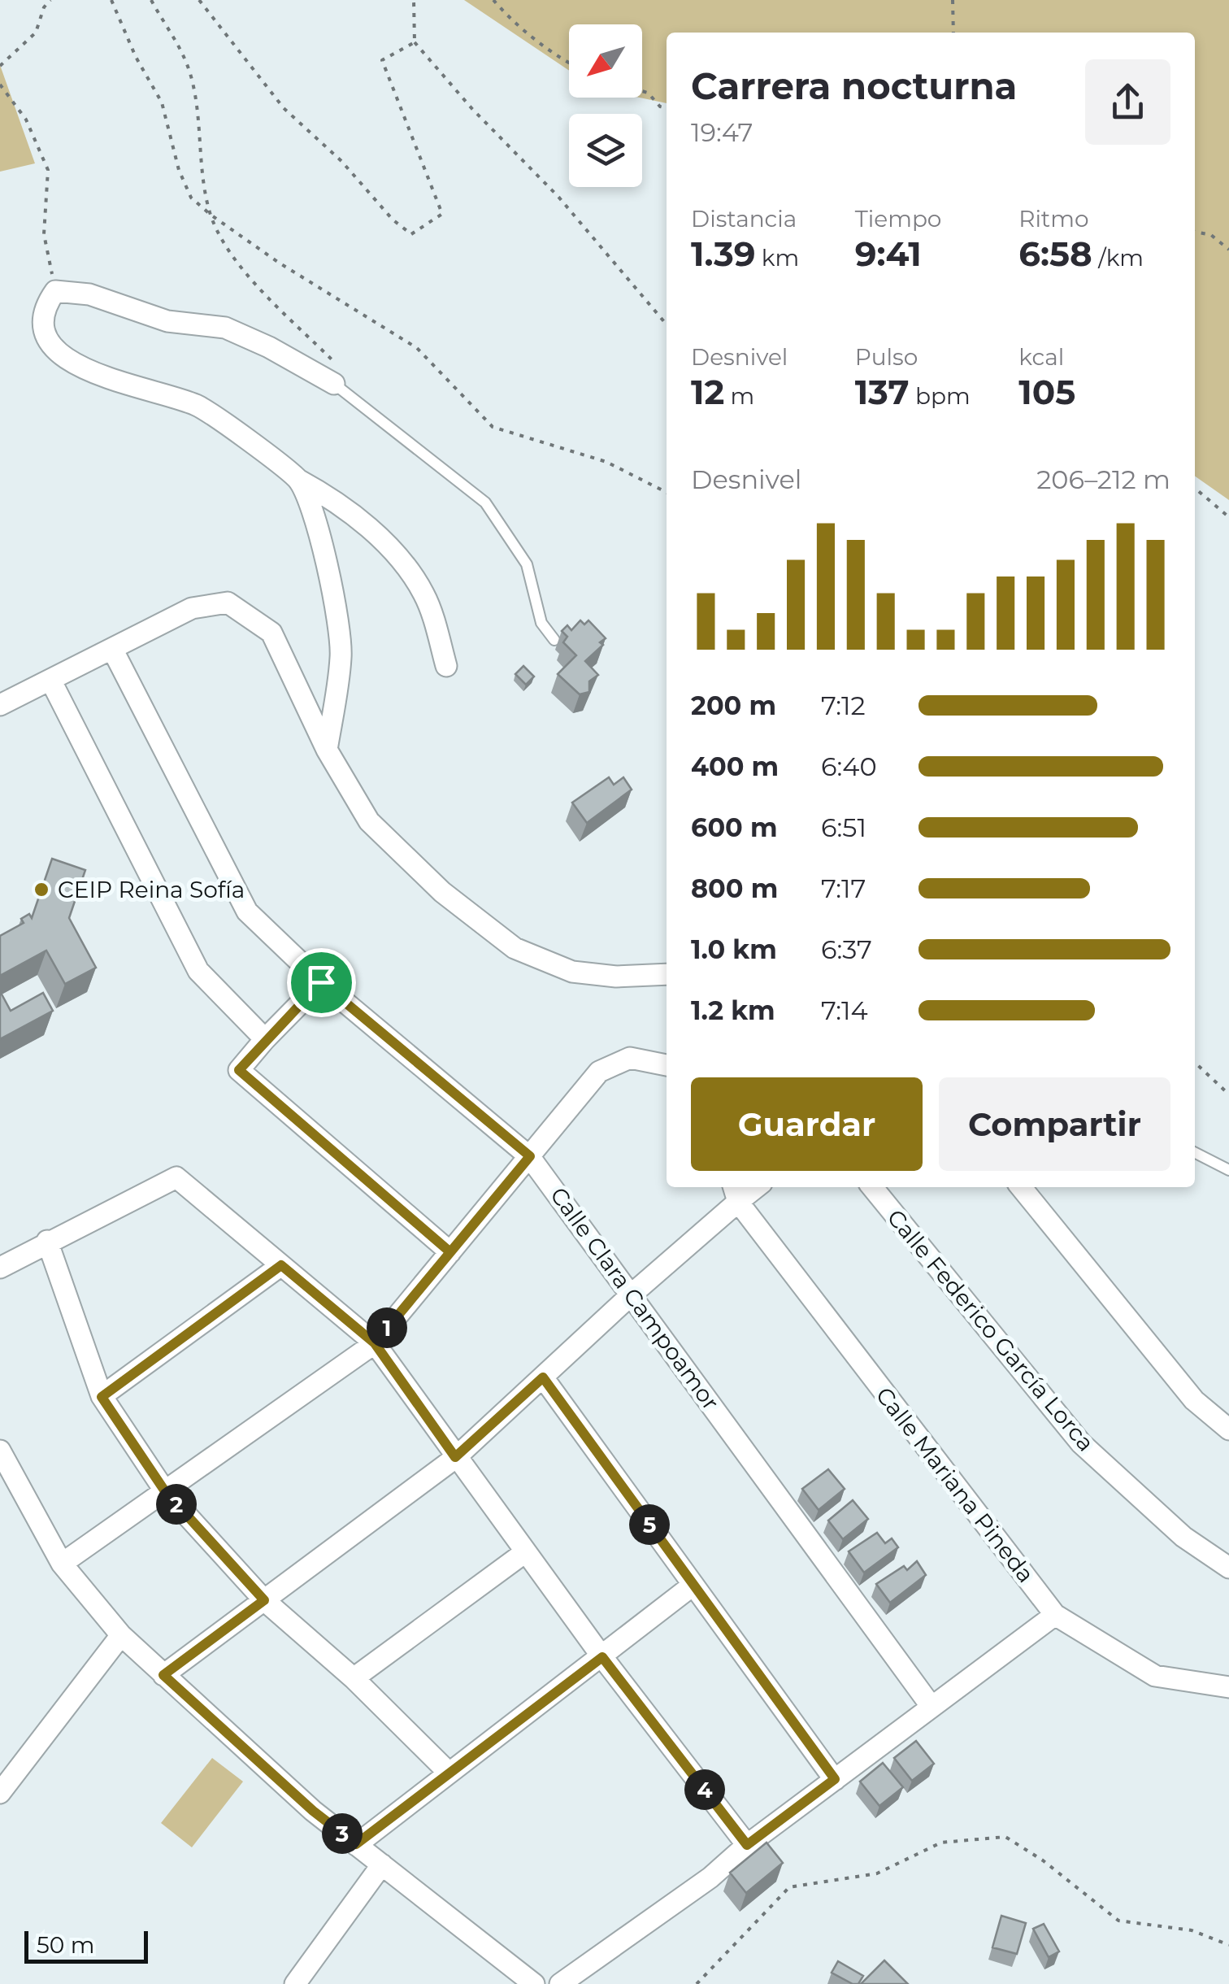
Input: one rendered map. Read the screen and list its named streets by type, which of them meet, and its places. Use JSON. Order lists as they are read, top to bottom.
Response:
{
  "streets": {
    "street": ["Calle Clara Campoamor", "Calle Federico García Lorca", "Calle Mariana Pineda"]
  },
  "places": ["CEIP Reina Sofía"],
  "scale_bar": "50 m",
  "north": "bottom left",
  "page": {
    "heading": ["Carrera nocturna", "19:47"],
    "stats": [
      ["Distancia", "1.39 km"],
      ["Tiempo", "9:41"],
      ["Ritmo", "6:58 /km"],
      ["Desnivel", "12 m"],
      ["Pulso", "137 bpm"],
      ["kcal", "105"]
    ],
    "chart": ["Desnivel", "206–212 m"],
    "list": [
      {
        "name": "200 m",
        "note": "7:12"
      },
      {
        "name": "400 m",
        "note": "6:40"
      },
      {
        "name": "600 m",
        "note": "6:51"
      },
      {
        "name": "800 m",
        "note": "7:17"
      },
      {
        "name": "1.0 km",
        "note": "6:37"
      },
      {
        "name": "1.2 km",
        "note": "7:14"
      }
    ],
    "buttons": ["Guardar", "Compartir"],
    "pins": [
      "1",
      "2",
      "5",
      "4",
      "3"
    ],
    "scale": "50 m"
  }
}
